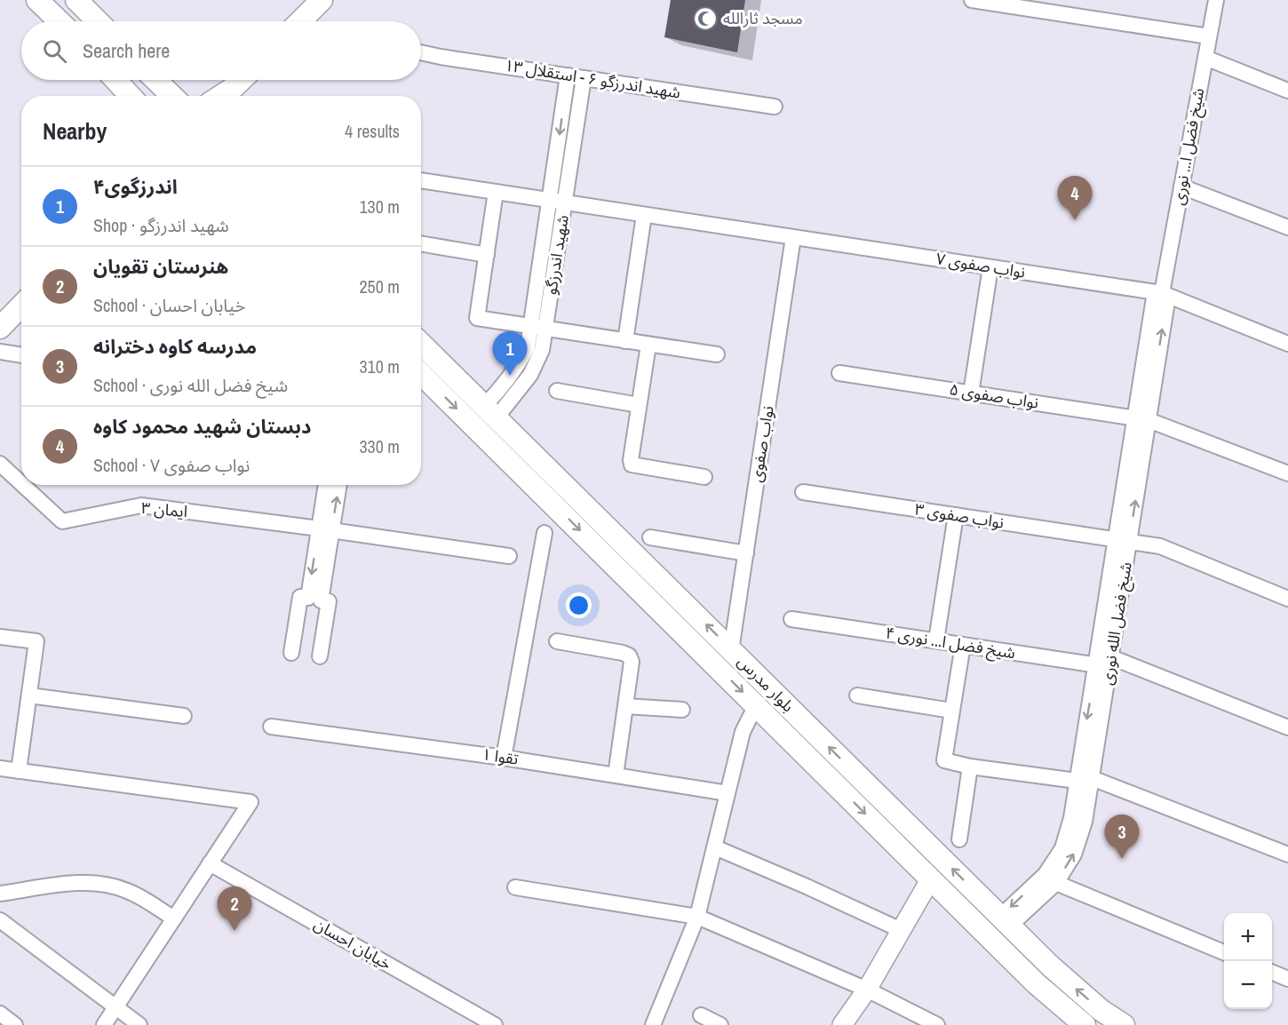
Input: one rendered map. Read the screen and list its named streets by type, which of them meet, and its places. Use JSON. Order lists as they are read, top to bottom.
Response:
{
  "streets": {
    "main road": ["بلوار مدرس"],
    "street": [
      "شهید اندرزگو ۶ - استقلال ۱۳",
      "شیخ فضل ا... نوری",
      "شهید اندرزگو",
      "نواب صفوی ۷",
      "نواب صفوی ۵",
      "نواب صفوی",
      "ایمان ۳",
      "نواب صفوی ۳",
      "شیخ فضل الله نوری",
      "شیخ فضل ا... نوری ۴",
      "تقوا ۱",
      "خیابان احسان"
    ]
  },
  "crossings": [
    ["شهید اندرزگو ۶ - استقلال ۱۳", "شهید اندرزگو"],
    ["شیخ فضل ا... نوری", "نواب صفوی ۷"],
    ["شیخ فضل ا... نوری", "شیخ فضل الله نوری"],
    ["شهید اندرزگو", "نواب صفوی ۷"],
    ["شهید اندرزگو", "بلوار مدرس"],
    ["نواب صفوی ۷", "نواب صفوی"],
    ["نواب صفوی ۷", "شیخ فضل الله نوری"],
    ["نواب صفوی ۵", "شیخ فضل الله نوری"],
    ["نواب صفوی", "بلوار مدرس"],
    ["نواب صفوی ۳", "شیخ فضل الله نوری"],
    ["شیخ فضل الله نوری", "شیخ فضل ا... نوری ۴"],
    ["شیخ فضل الله نوری", "بلوار مدرس"]
  ],
  "places": {
    "mosque": ["مسجد ثارالله"]
  },
  "page": {
    "search": "Search here",
    "heading": ["Nearby", "4 results"],
    "list": [
      {
        "mark": "1",
        "name": "اندرزگوی۴",
        "note": "Shop · شهید اندرزگو",
        "value": "130 m"
      },
      {
        "mark": "2",
        "name": "هنرستان تقویان",
        "note": "School · خیابان احسان",
        "value": "250 m"
      },
      {
        "mark": "3",
        "name": "مدرسه کاوه دخترانه",
        "note": "School · شیخ فضل الله نوری",
        "value": "310 m"
      },
      {
        "mark": "4",
        "name": "دبستان شهید محمود کاوه",
        "note": "School · نواب صفوی ۷",
        "value": "330 m"
      }
    ],
    "pins": [
      "4",
      "1",
      "3",
      "2"
    ],
    "map_buttons": ["+", "−"]
  }
}
